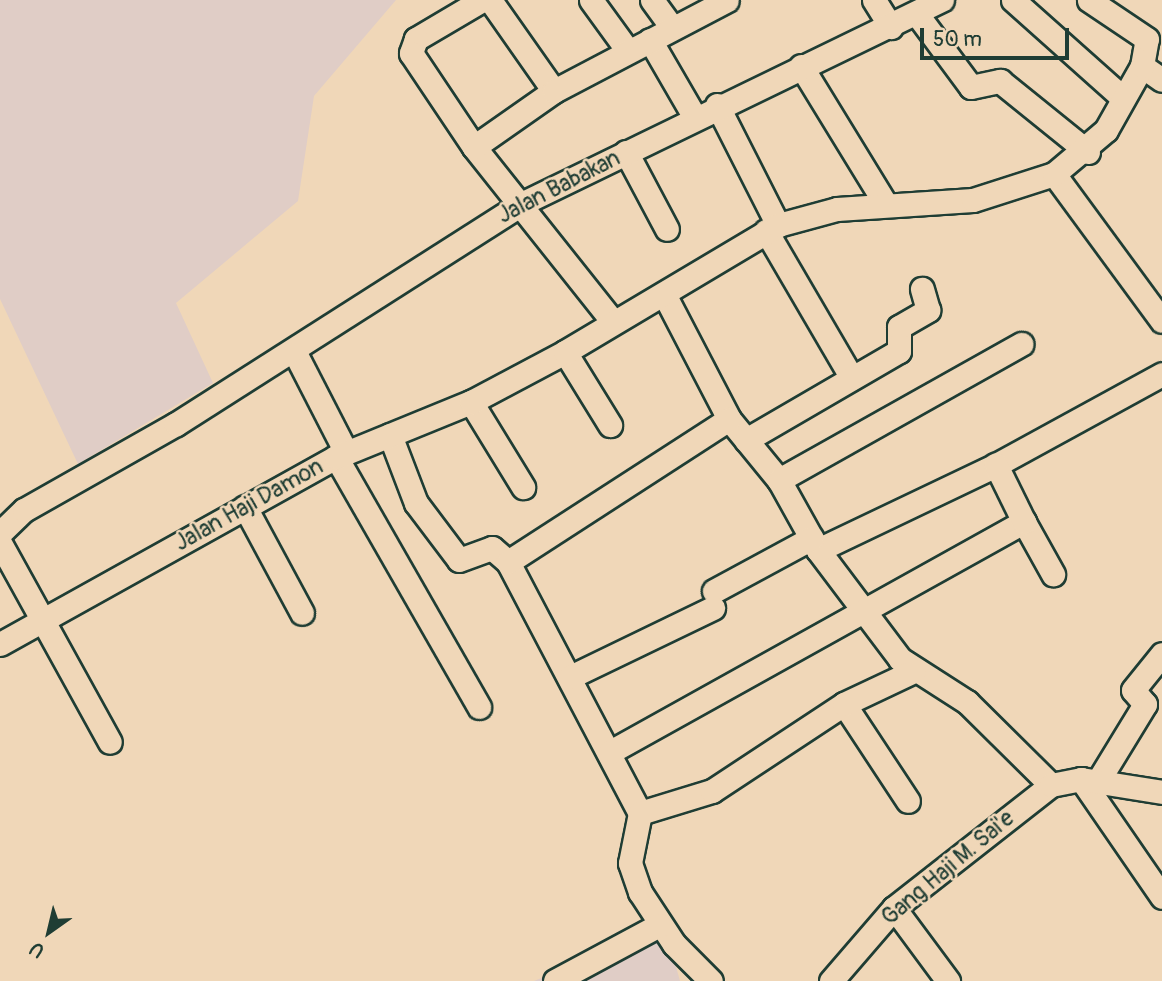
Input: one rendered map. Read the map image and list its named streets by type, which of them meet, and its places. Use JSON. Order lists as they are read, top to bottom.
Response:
{
  "streets": {
    "street": ["Jalan Babakan", "Jalan Haji Damon", "Gang Haji M. Sai'e"]
  },
  "scale_bar": "50 m",
  "north": "bottom left"
}
